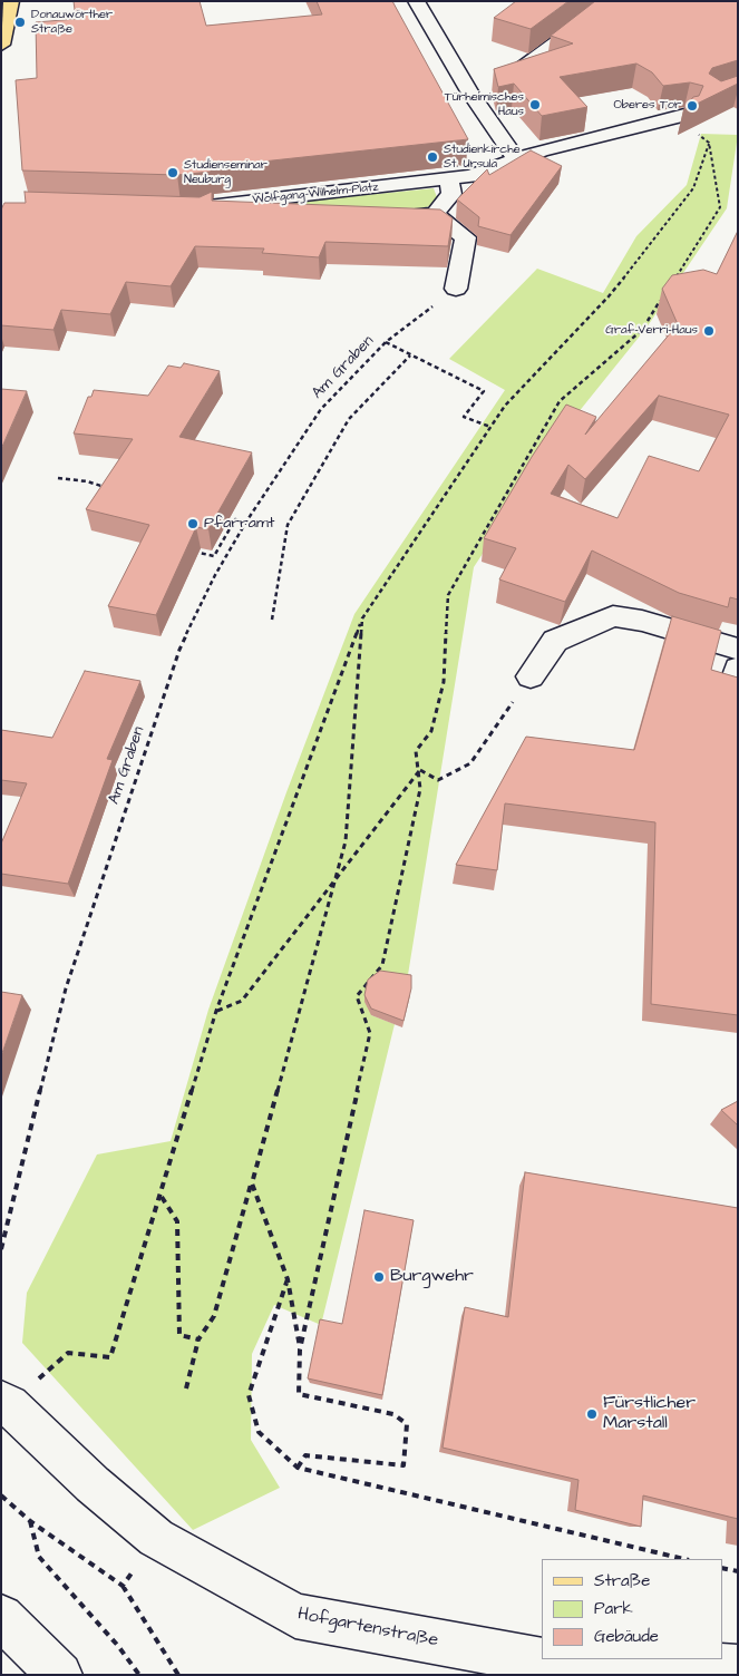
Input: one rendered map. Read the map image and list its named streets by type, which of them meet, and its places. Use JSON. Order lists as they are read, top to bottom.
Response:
{
  "streets": {
    "street": ["Wolfgang-Wilhelm-Platz", "Hofgartenstraße"],
    "path": ["Am Graben"]
  },
  "places": [
    "Donauwörther Straße",
    "Türheimisches Haus",
    "Oberes Tor",
    "Studienkirche St. Ursula",
    "Studienseminar Neuburg",
    "Graf-Verri-Haus",
    "Pfarramt",
    "Burgwehr",
    "Fürstlicher Marstall"
  ],
  "legend": ["Straße", "Park", "Gebäude"]
}
